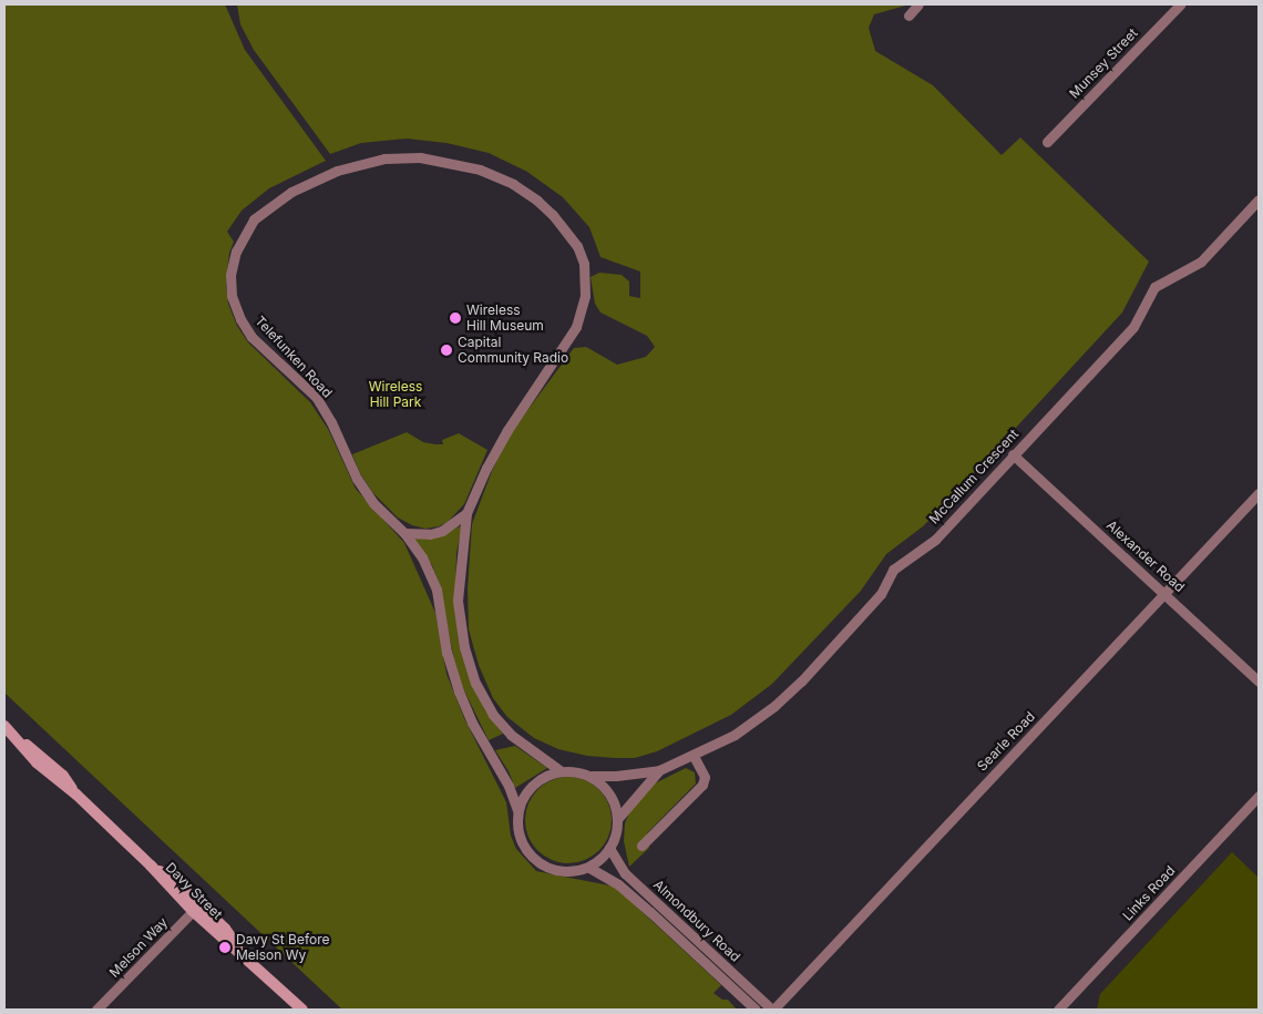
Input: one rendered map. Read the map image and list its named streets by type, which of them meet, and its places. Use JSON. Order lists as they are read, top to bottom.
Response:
{
  "streets": {
    "street": [
      "Munsey Street",
      "Telefunken Road",
      "McCallum Crescent",
      "Alexander Road",
      "Searle Road",
      "Davy Street",
      "Links Road",
      "Almondbury Road",
      "Melson Way"
    ]
  },
  "crossings": [
    ["Telefunken Road", "McCallum Crescent"],
    ["Telefunken Road", "Almondbury Road"],
    ["McCallum Crescent", "Alexander Road"],
    ["McCallum Crescent", "Almondbury Road"],
    ["Alexander Road", "Searle Road"],
    ["Searle Road", "Almondbury Road"],
    ["Davy Street", "Melson Way"]
  ],
  "parks": ["Wireless Hill Park"],
  "places": ["Wireless Hill Museum", "Capital Community Radio", "Davy St Before Melson Wy"]
}
